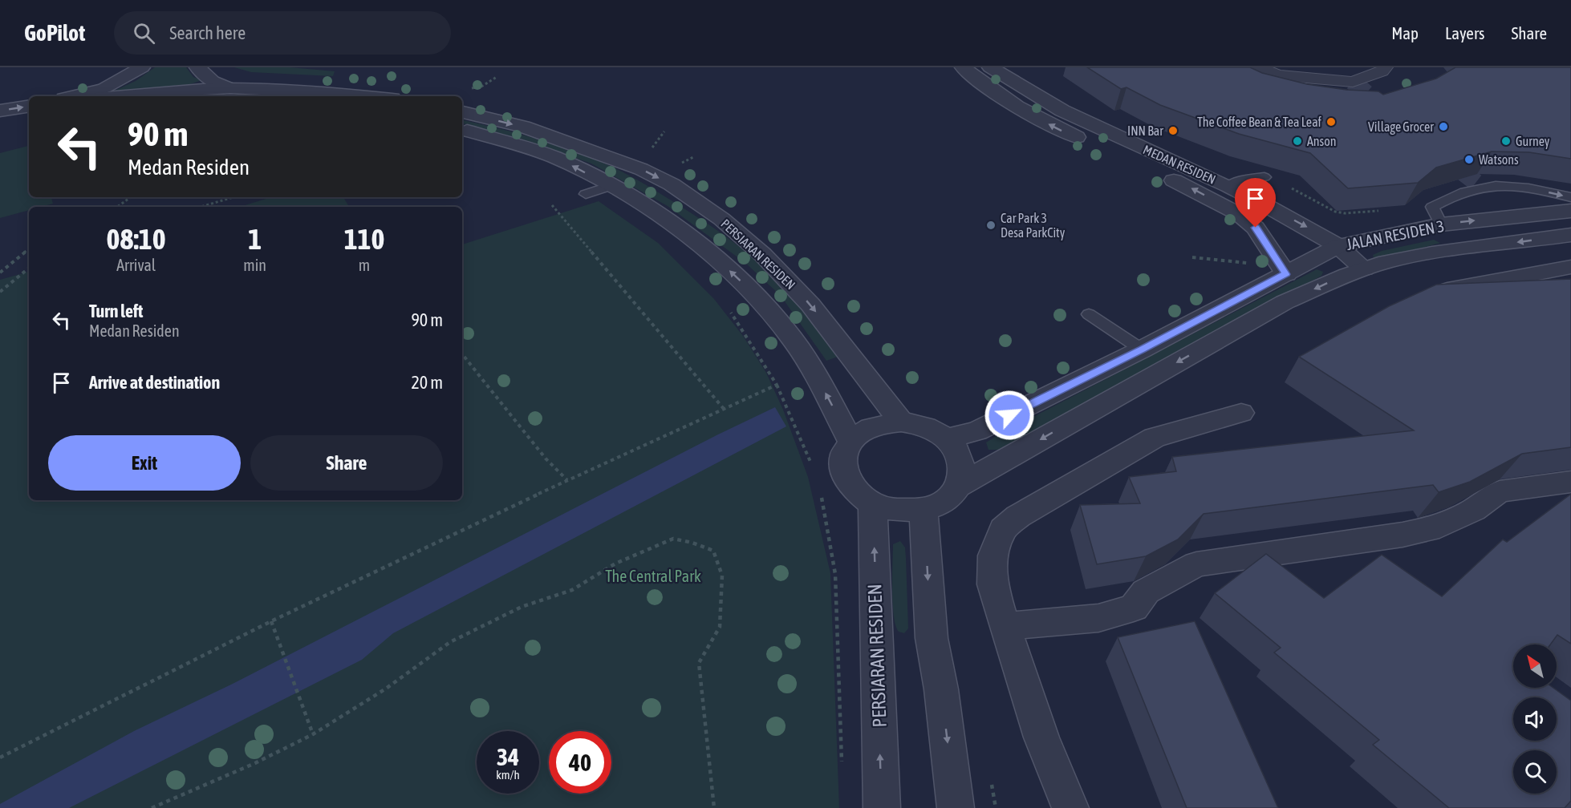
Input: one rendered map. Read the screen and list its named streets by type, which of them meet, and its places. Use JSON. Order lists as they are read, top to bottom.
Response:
{
  "streets": {
    "street": ["MEDAN RESIDEN", "JALAN RESIDEN 3", "PERSIARAN RESIDEN"]
  },
  "crossings": [
    ["MEDAN RESIDEN", "JALAN RESIDEN 3"],
    ["JALAN RESIDEN 3", "PERSIARAN RESIDEN"]
  ],
  "parks": ["The Central Park"],
  "places": [
    "The Coffee Bean & Tea Leaf",
    "Village Grocer",
    "INN Bar",
    "Anson",
    "Gurney",
    "Watsons",
    "Car Park 3 Desa ParkCity"
  ],
  "north": "top left",
  "page": {
    "header": "GoPilot",
    "search": "Search here",
    "nav": ["Map", "Layers", "Share"],
    "turn": ["90 m", "Medan Residen"],
    "eta": [
      "08:10",
      "Arrival",
      "1",
      "min",
      "110",
      "m"
    ],
    "list": [
      {
        "name": "Turn left",
        "note": "Medan Residen",
        "value": "90 m"
      },
      {
        "name": "Arrive at destination",
        "value": "20 m"
      }
    ],
    "buttons": ["Exit", "Share"],
    "speed": "34 km/h",
    "limit": "40"
  }
}
